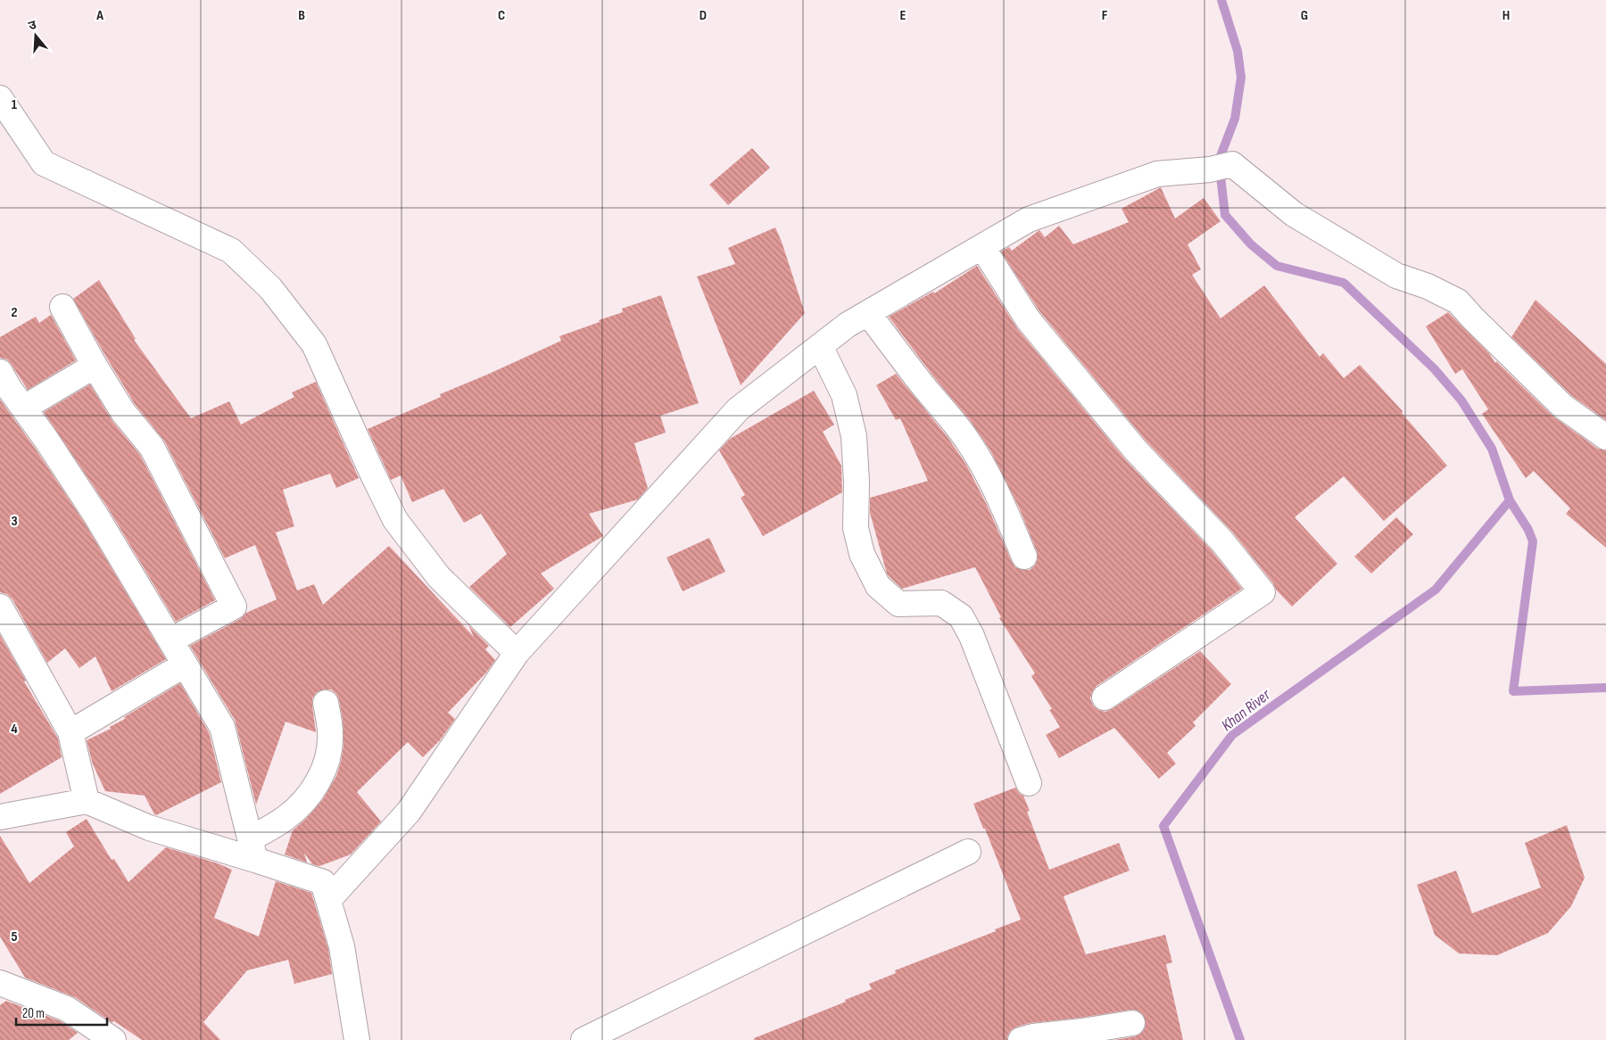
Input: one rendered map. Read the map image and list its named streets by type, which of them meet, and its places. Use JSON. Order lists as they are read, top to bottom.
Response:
{
  "water": ["Khan River"],
  "scale_bar": "20 m",
  "north": "top",
  "grid": {
    "columns": [
      "A",
      "B",
      "C",
      "D",
      "E",
      "F",
      "G",
      "H"
    ],
    "rows": [
      "1",
      "2",
      "3",
      "4",
      "5"
    ]
  }
}
